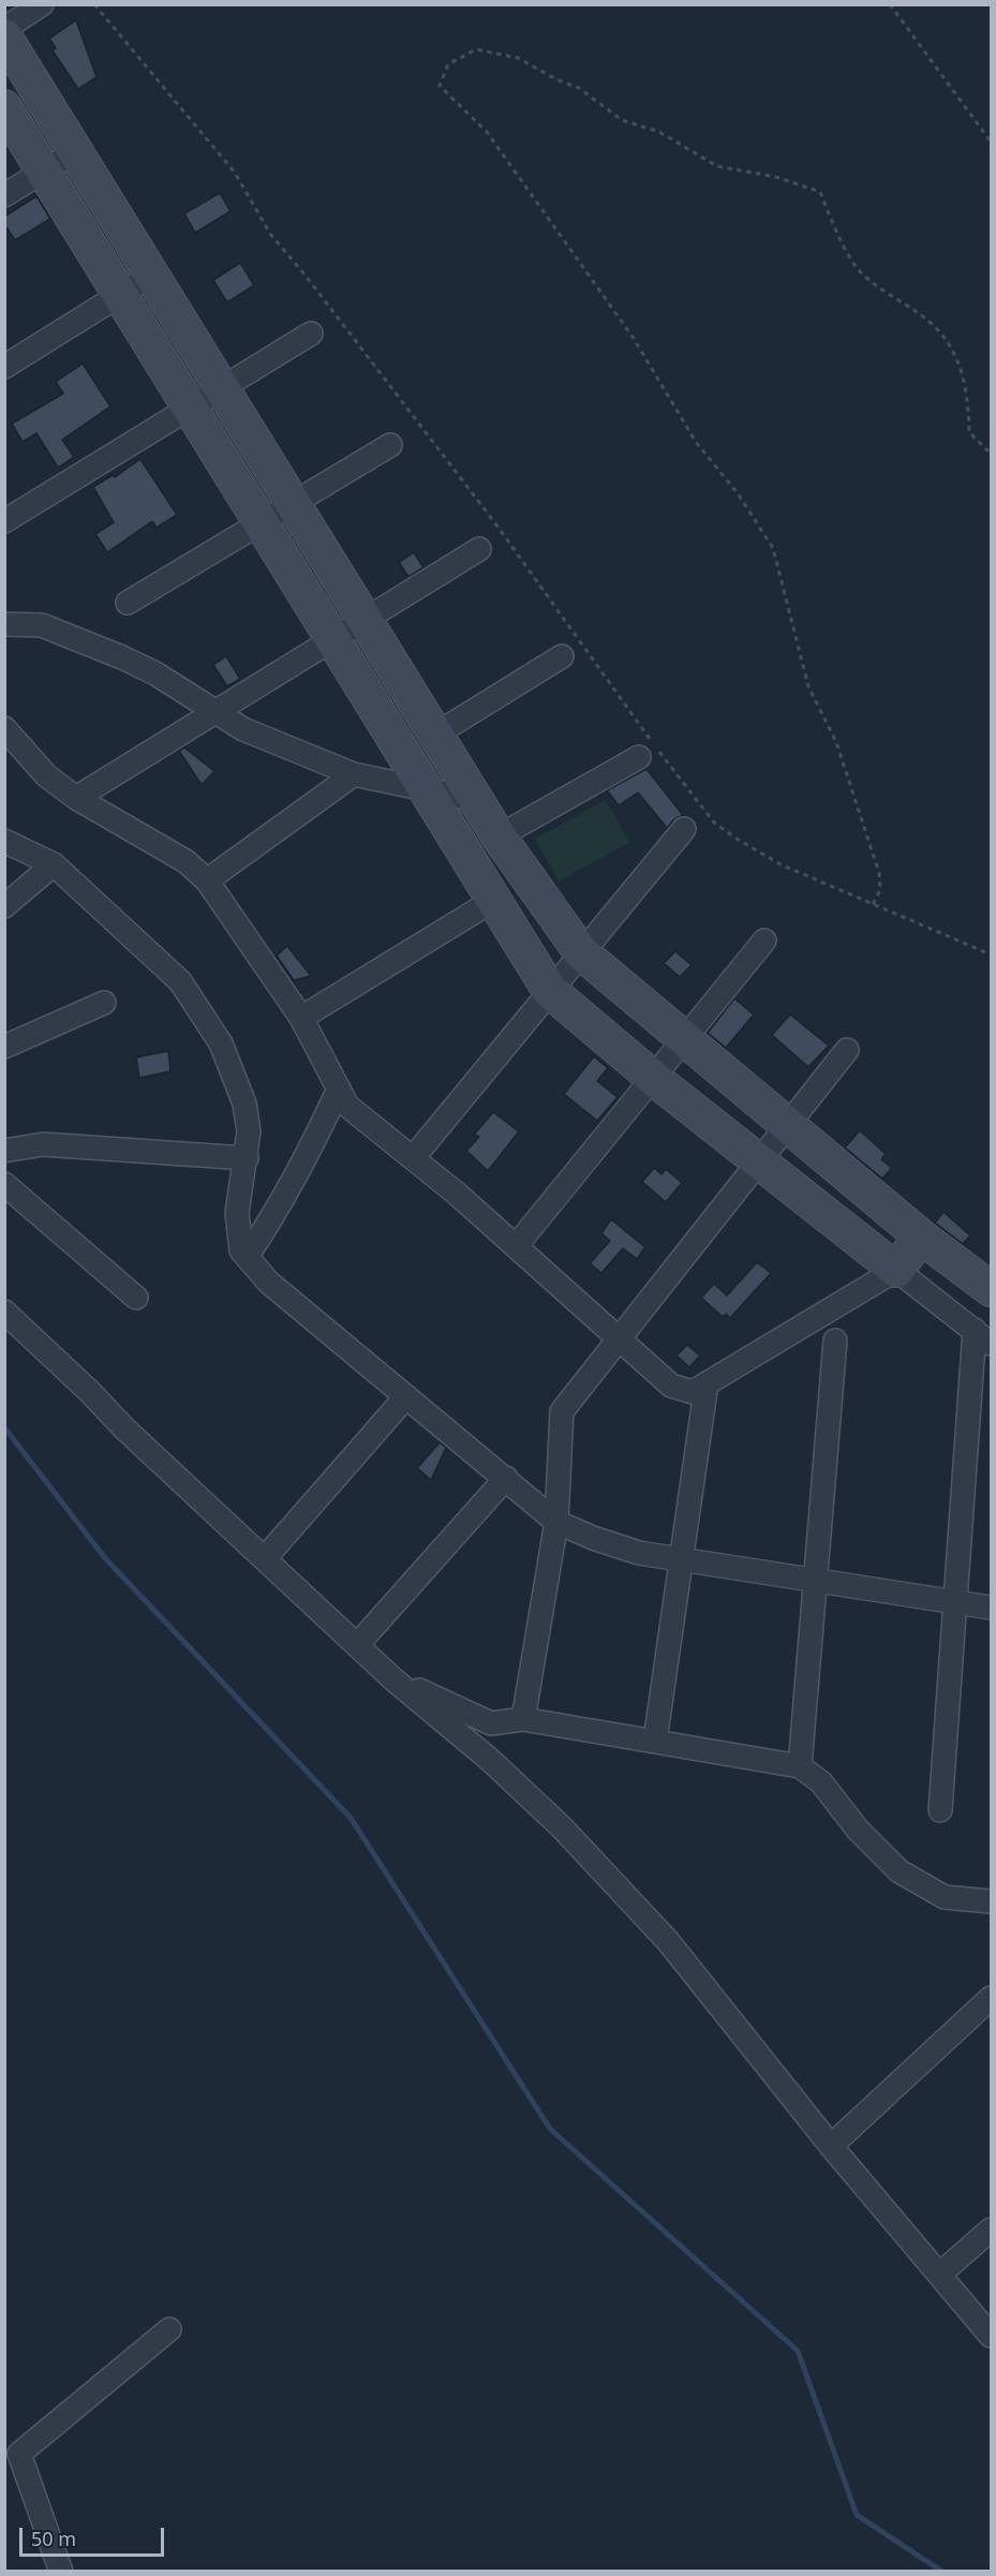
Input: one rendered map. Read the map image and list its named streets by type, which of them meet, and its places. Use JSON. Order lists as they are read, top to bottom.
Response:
{
  "scale_bar": "50 m"
}
